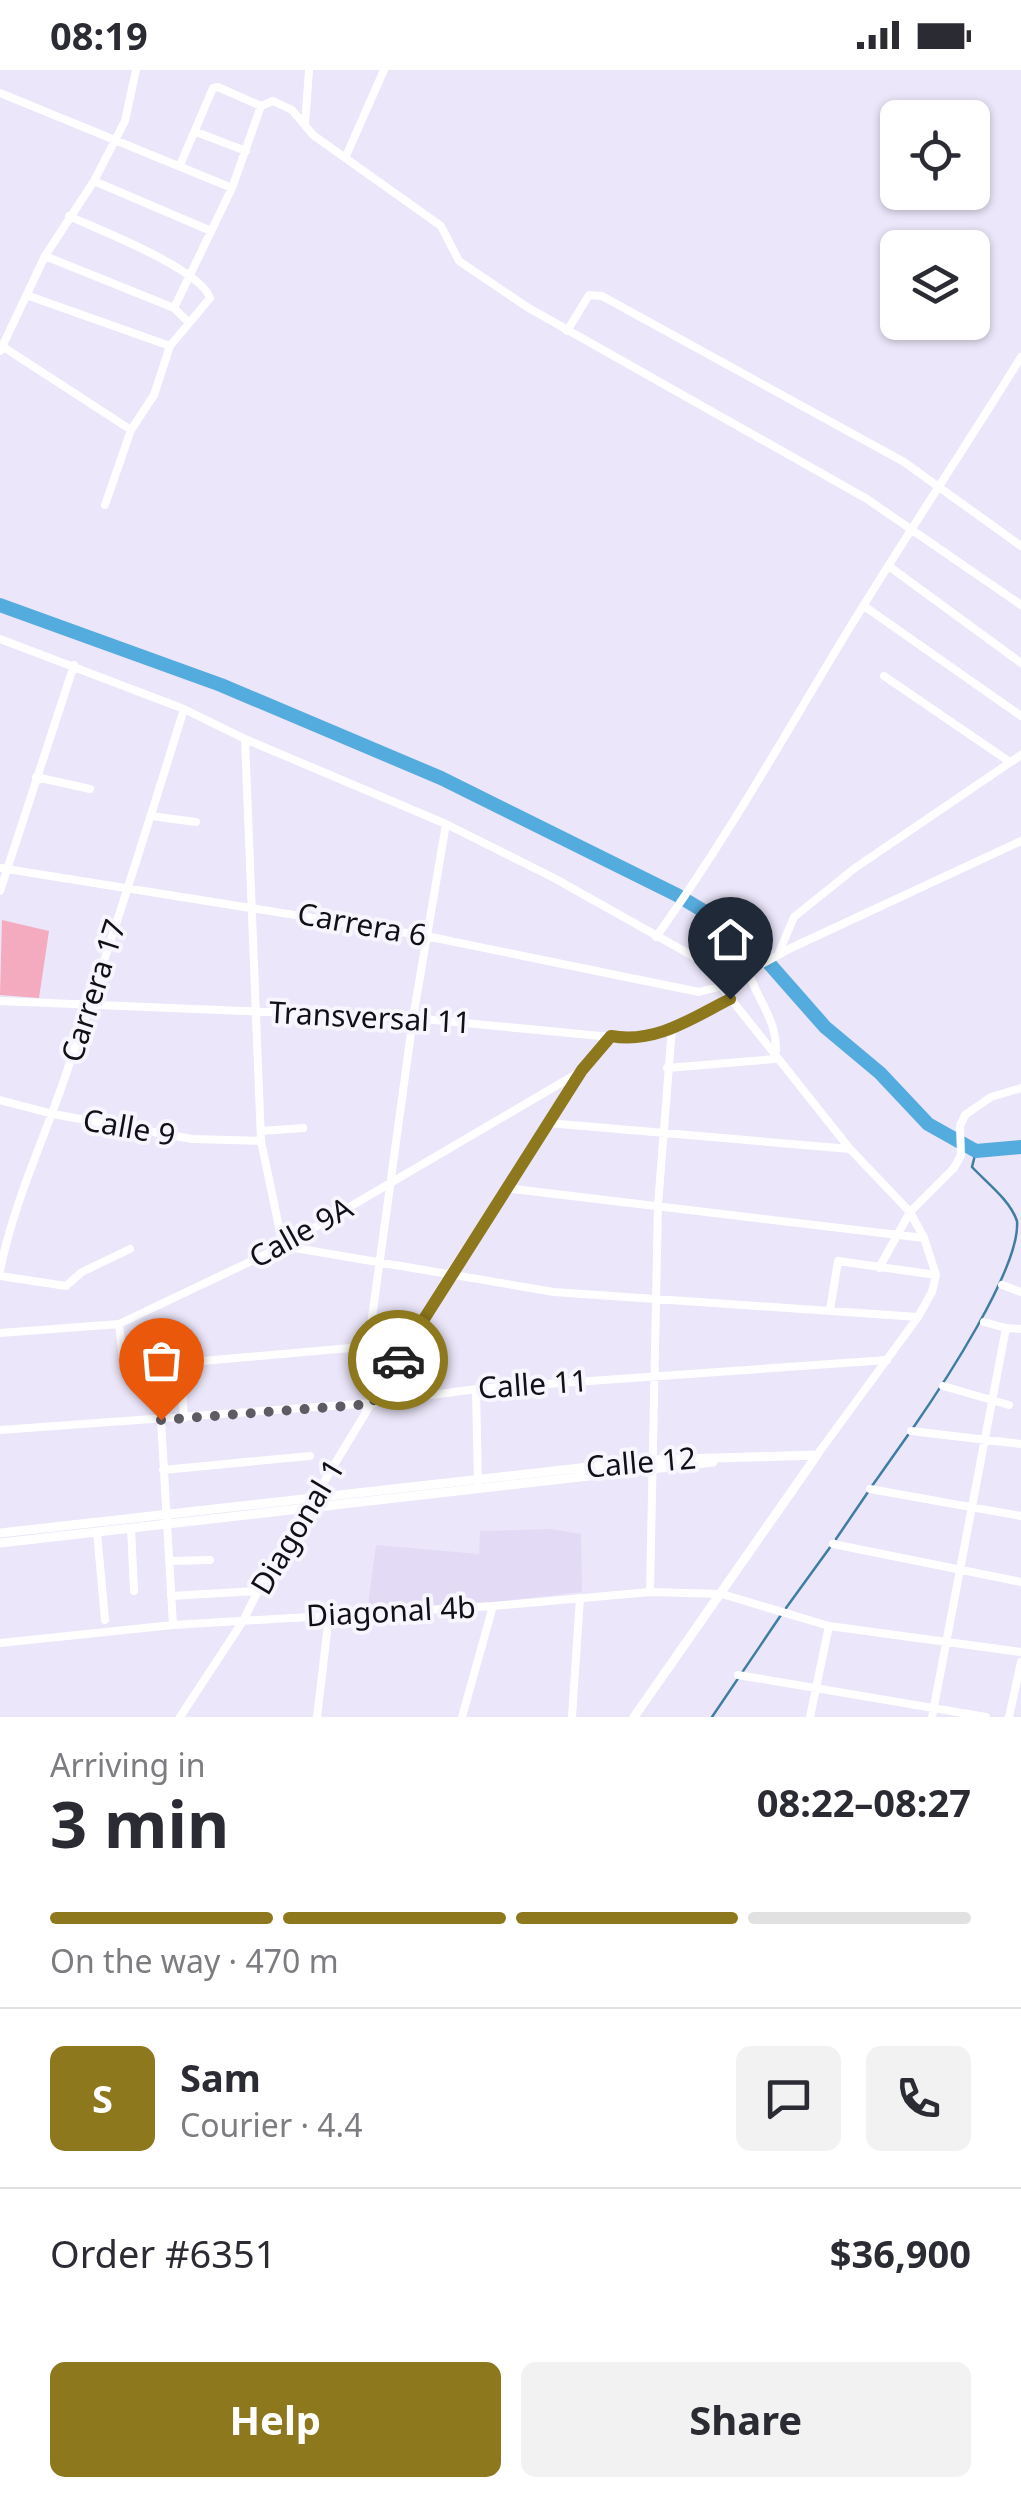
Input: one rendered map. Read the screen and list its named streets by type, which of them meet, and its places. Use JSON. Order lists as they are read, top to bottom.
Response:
{
  "streets": {
    "street": [
      "Carrera 6",
      "Carrera 17",
      "Transversal 11",
      "Calle 9",
      "Calle 9A",
      "Calle 11",
      "Calle 12",
      "Diagonal 1",
      "Diagonal 4b"
    ]
  },
  "crossings": [
    ["Carrera 6", "Carrera 17"],
    ["Carrera 17", "Transversal 11"],
    ["Carrera 17", "Calle 9"],
    ["Transversal 11", "Diagonal 1"],
    ["Calle 9A", "Diagonal 1"],
    ["Calle 11", "Diagonal 1"],
    ["Calle 12", "Diagonal 1"],
    ["Diagonal 1", "Diagonal 4b"]
  ],
  "page": {
    "status": "08:19",
    "heading": ["3 min", "Arriving in", "08:22–08:27"],
    "panel": [
      "Sam",
      "Courier · 4.4",
      "Order #6351",
      "$36,900"
    ],
    "bar": "On the way · 470 m",
    "round": "S",
    "buttons": ["Help", "Share"]
  }
}
